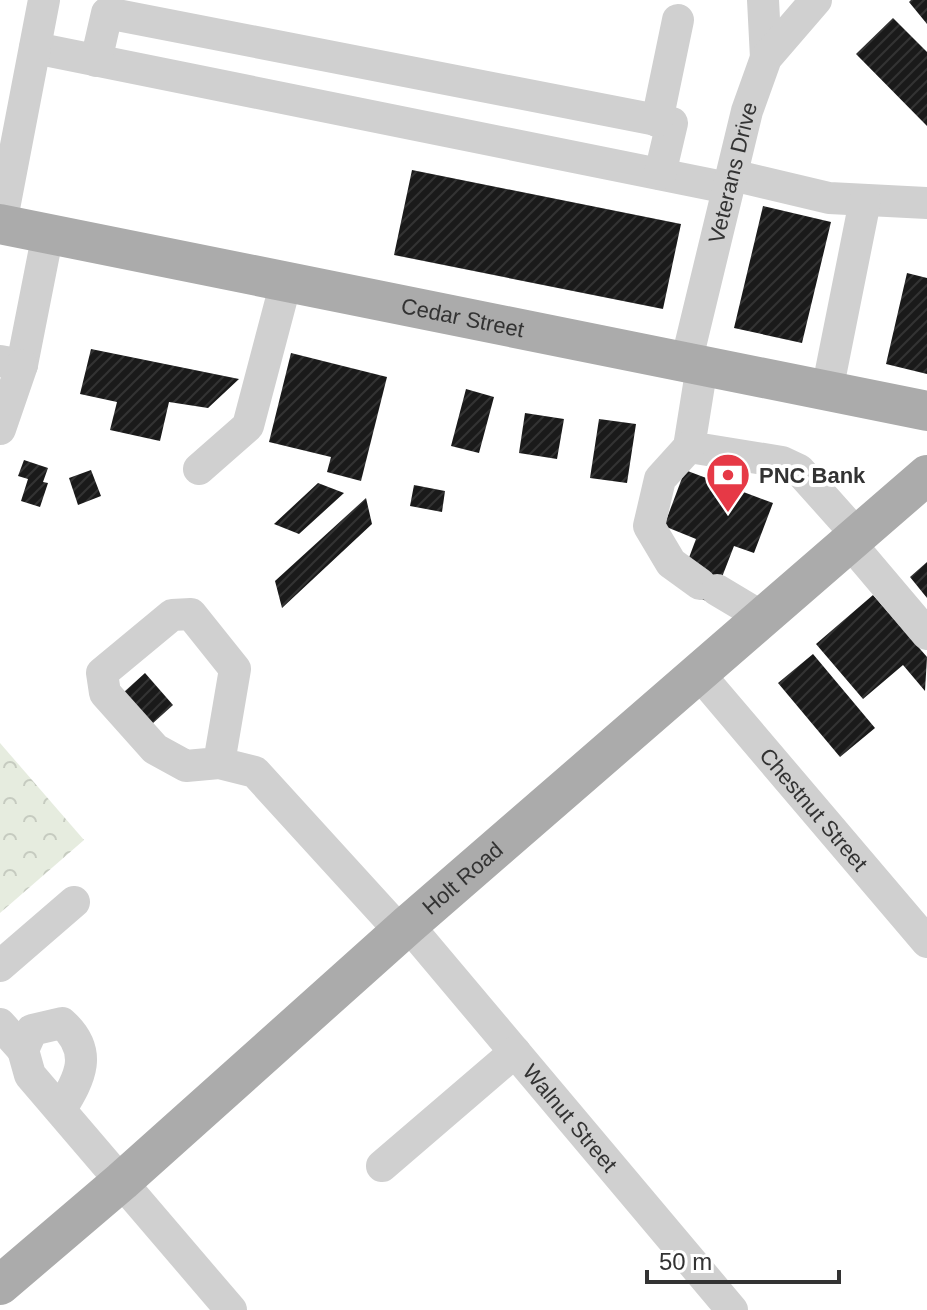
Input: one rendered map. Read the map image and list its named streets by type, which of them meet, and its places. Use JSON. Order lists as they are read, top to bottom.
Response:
{
  "streets": {
    "main road": ["Cedar Street", "Holt Road"],
    "street": ["Veterans Drive", "Chestnut Street", "Walnut Street"]
  },
  "crossings": [
    ["Veterans Drive", "Cedar Street"],
    ["Veterans Drive", "Holt Road"],
    ["Chestnut Street", "Holt Road"],
    ["Holt Road", "Walnut Street"]
  ],
  "places": {
    "bank": ["PNC Bank"]
  },
  "scale_bar": "50 m"
}
